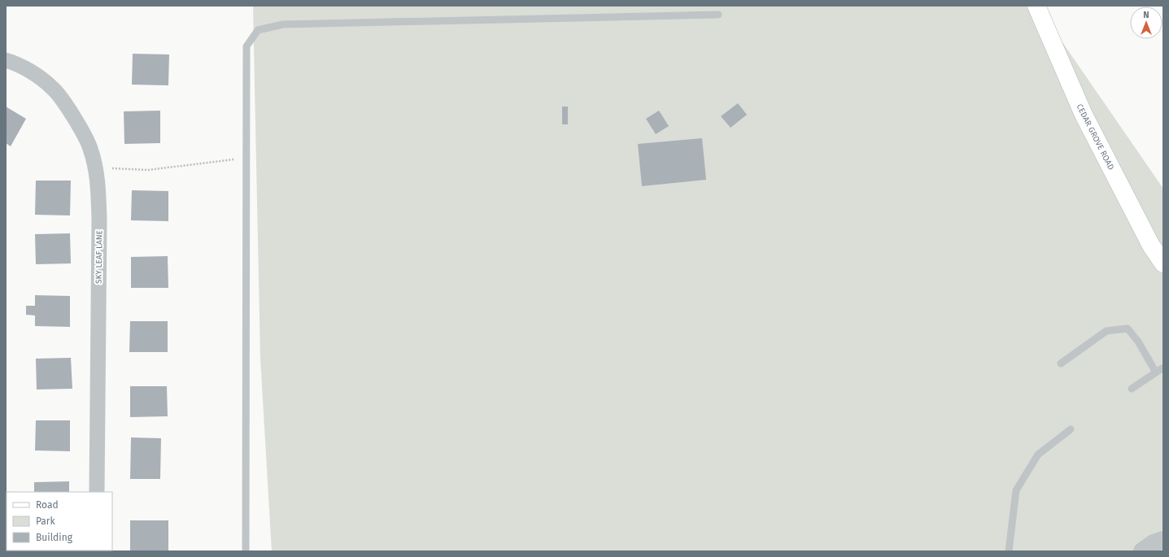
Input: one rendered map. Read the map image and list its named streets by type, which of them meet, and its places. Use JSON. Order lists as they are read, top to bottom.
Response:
{
  "streets": {
    "main road": ["CEDAR GROVE ROAD"],
    "street": ["SKY LEAF LANE"]
  },
  "legend": ["Road", "Park", "Building"],
  "north": "top"
}
